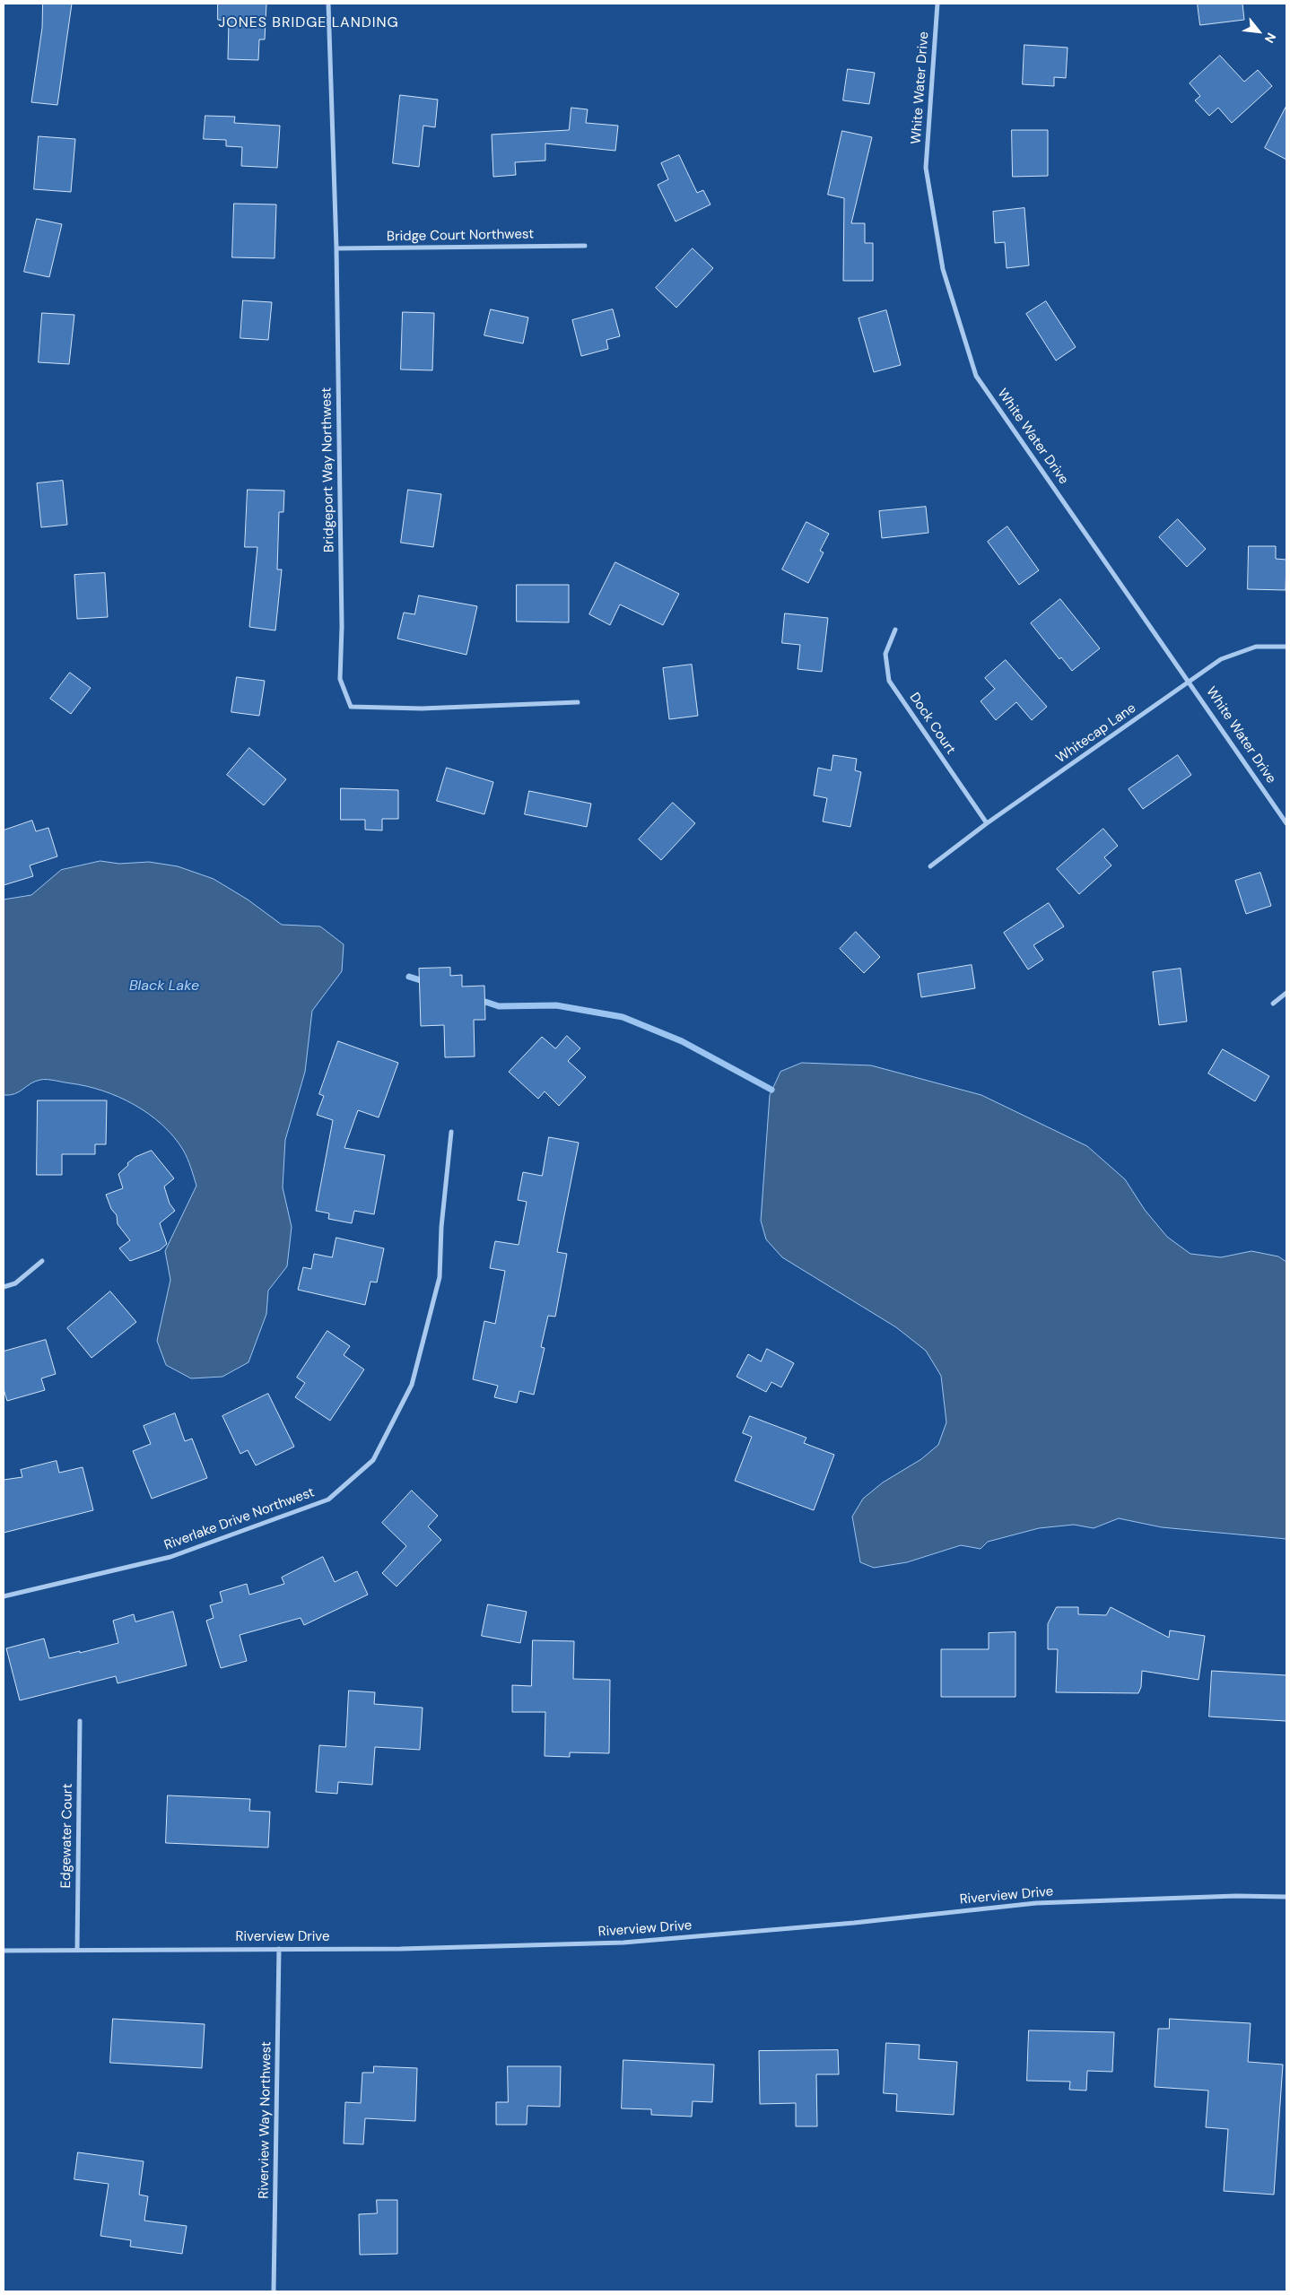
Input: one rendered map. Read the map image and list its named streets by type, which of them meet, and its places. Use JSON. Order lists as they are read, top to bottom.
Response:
{
  "streets": {
    "street": [
      "White Water Drive",
      "Bridge Court Northwest",
      "Bridgeport Way Northwest",
      "Dock Court",
      "Whitecap Lane",
      "Riverlake Drive Northwest",
      "Edgewater Court",
      "Riverview Drive",
      "Riverview Way Northwest"
    ]
  },
  "crossings": [
    ["White Water Drive", "Whitecap Lane"],
    ["Bridge Court Northwest", "Bridgeport Way Northwest"],
    ["Dock Court", "Whitecap Lane"],
    ["Edgewater Court", "Riverview Drive"],
    ["Riverview Drive", "Riverview Way Northwest"]
  ],
  "districts": ["JONES BRIDGE LANDING"],
  "water": ["Black Lake"],
  "north": "bottom right"
}
